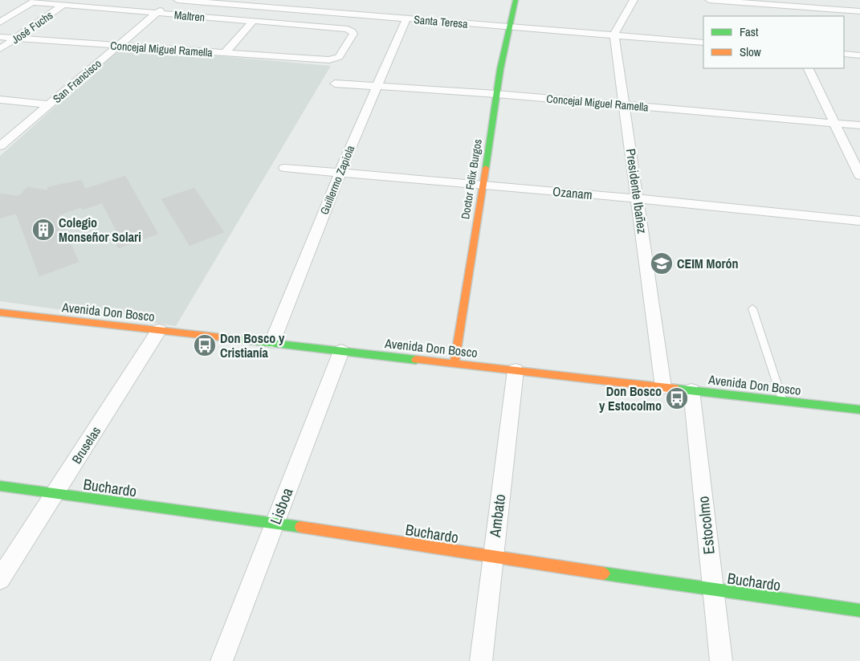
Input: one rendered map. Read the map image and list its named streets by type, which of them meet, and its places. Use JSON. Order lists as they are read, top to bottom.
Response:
{
  "streets": {
    "street": [
      "Maltren",
      "Santa Teresa",
      "José Fuchs",
      "Concejal Miguel Ramella",
      "San Francisco",
      "Doctor Felix Burgos",
      "Guillermo Zapiola",
      "Presidente Ibañez",
      "Ozanam",
      "Avenida Don Bosco",
      "Bruselas",
      "Buchardo",
      "Lisboa",
      "Ambato",
      "Estocolmo"
    ]
  },
  "crossings": [
    ["Maltren", "José Fuchs"],
    ["Maltren", "Concejal Miguel Ramella"],
    ["Maltren", "San Francisco"],
    ["Santa Teresa", "Doctor Felix Burgos"],
    ["Santa Teresa", "Guillermo Zapiola"],
    ["Santa Teresa", "Presidente Ibañez"],
    ["José Fuchs", "Concejal Miguel Ramella"],
    ["Concejal Miguel Ramella", "San Francisco"],
    ["Concejal Miguel Ramella", "Doctor Felix Burgos"],
    ["Concejal Miguel Ramella", "Guillermo Zapiola"],
    ["Concejal Miguel Ramella", "Presidente Ibañez"],
    ["Doctor Felix Burgos", "Ozanam"],
    ["Doctor Felix Burgos", "Avenida Don Bosco"],
    ["Guillermo Zapiola", "Ozanam"],
    ["Guillermo Zapiola", "Avenida Don Bosco"],
    ["Presidente Ibañez", "Ozanam"],
    ["Presidente Ibañez", "Avenida Don Bosco"],
    ["Avenida Don Bosco", "Bruselas"],
    ["Avenida Don Bosco", "Lisboa"],
    ["Avenida Don Bosco", "Ambato"],
    ["Avenida Don Bosco", "Estocolmo"],
    ["Bruselas", "Buchardo"],
    ["Buchardo", "Lisboa"],
    ["Buchardo", "Ambato"],
    ["Buchardo", "Estocolmo"]
  ],
  "places": {
    "building": ["Colegio Monseñor Solari"],
    "school or university": ["CEIM Morón"],
    "bus stop": ["Don Bosco y Cristianía", "Don Bosco y Estocolmo"]
  },
  "legend": ["Fast", "Slow"]
}
